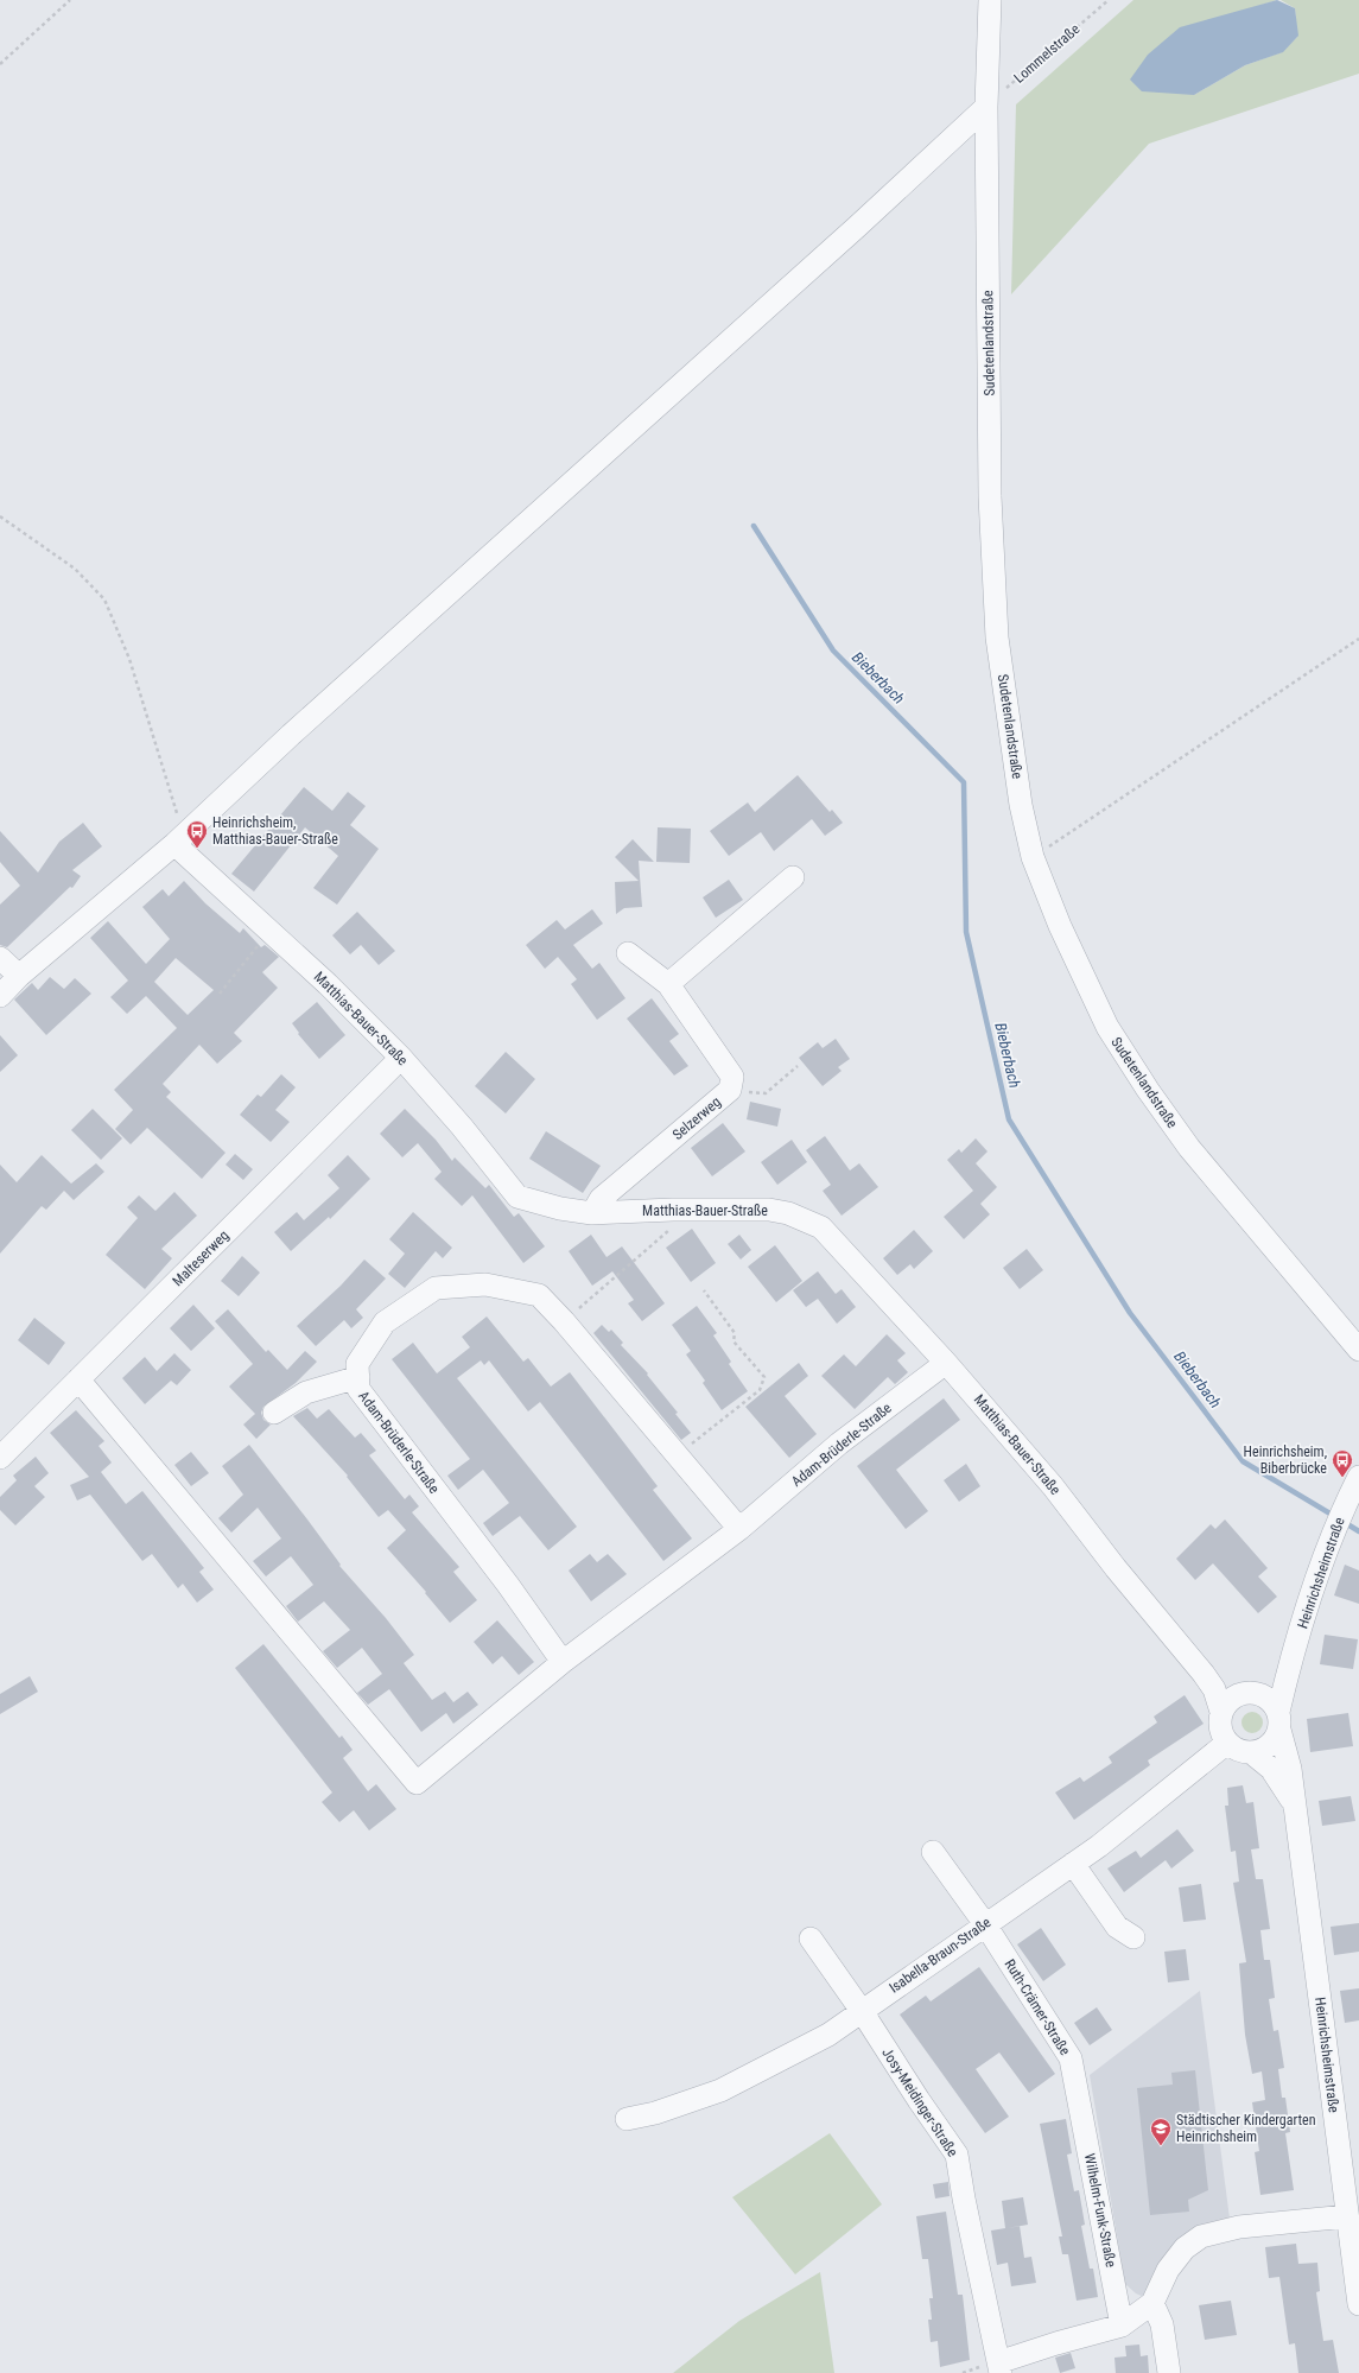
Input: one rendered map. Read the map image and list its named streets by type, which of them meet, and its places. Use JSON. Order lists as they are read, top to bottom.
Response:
{
  "streets": {
    "street": [
      "Sudetenlandstraße",
      "Matthias-Bauer-Straße",
      "Selzerweg",
      "Malteserweg",
      "Adam-Brüderle-Straße",
      "Heinrichsheimstraße",
      "Isabella-Braun-Straße",
      "Ruth-Crämer-Straße",
      "Josy-Meidinger-Straße",
      "Wilhelm-Funk-Straße"
    ],
    "path": ["Lommelstraße"]
  },
  "crossings": [
    ["Lommelstraße", "Sudetenlandstraße"],
    ["Matthias-Bauer-Straße", "Selzerweg"],
    ["Matthias-Bauer-Straße", "Malteserweg"],
    ["Matthias-Bauer-Straße", "Adam-Brüderle-Straße"],
    ["Matthias-Bauer-Straße", "Heinrichsheimstraße"],
    ["Matthias-Bauer-Straße", "Isabella-Braun-Straße"],
    ["Malteserweg", "Adam-Brüderle-Straße"],
    ["Heinrichsheimstraße", "Isabella-Braun-Straße"],
    ["Isabella-Braun-Straße", "Ruth-Crämer-Straße"],
    ["Isabella-Braun-Straße", "Josy-Meidinger-Straße"],
    ["Ruth-Crämer-Straße", "Wilhelm-Funk-Straße"]
  ],
  "water": ["Bieberbach"],
  "places": {
    "bus stop": ["Heinrichsheim, Matthias-Bauer-Straße", "Heinrichsheim, Biberbrücke"],
    "school or university": ["Städtischer Kindergarten Heinrichsheim"]
  }
}
